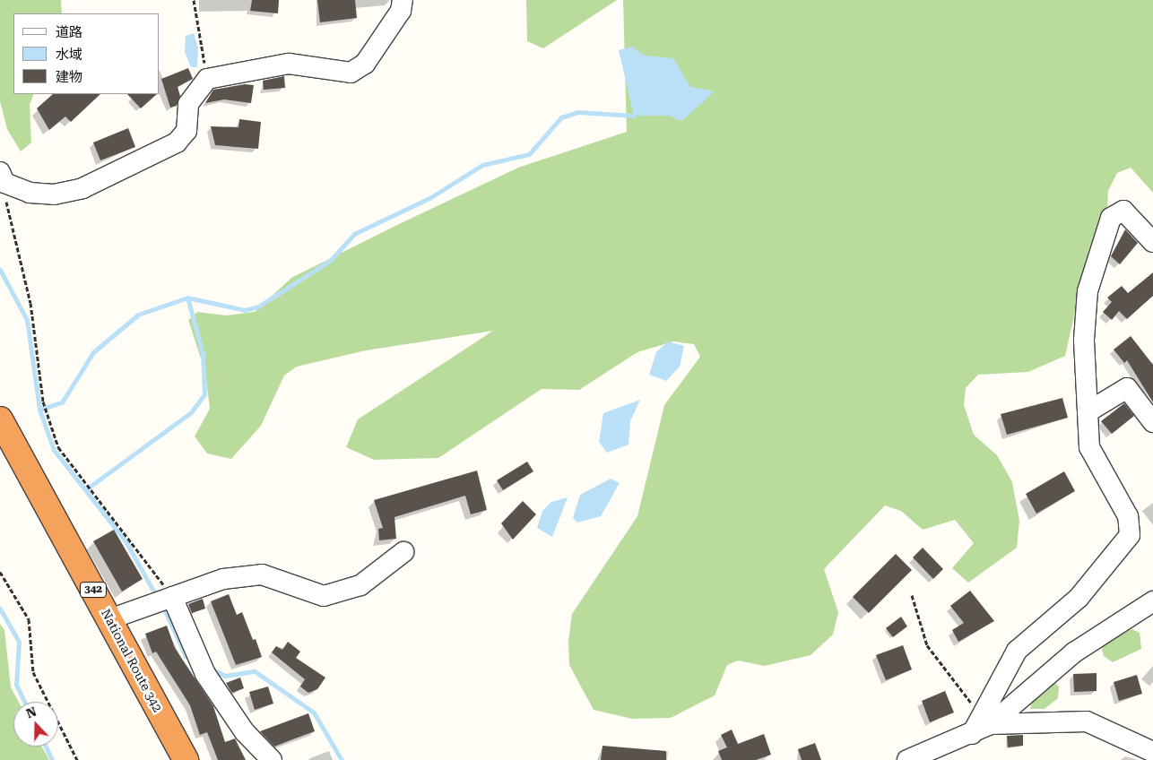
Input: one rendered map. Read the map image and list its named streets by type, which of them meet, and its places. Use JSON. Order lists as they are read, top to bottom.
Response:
{
  "streets": {
    "highway": ["342", "National Route 342"]
  },
  "legend": ["道路", "水域", "建物"],
  "north": "top"
}
